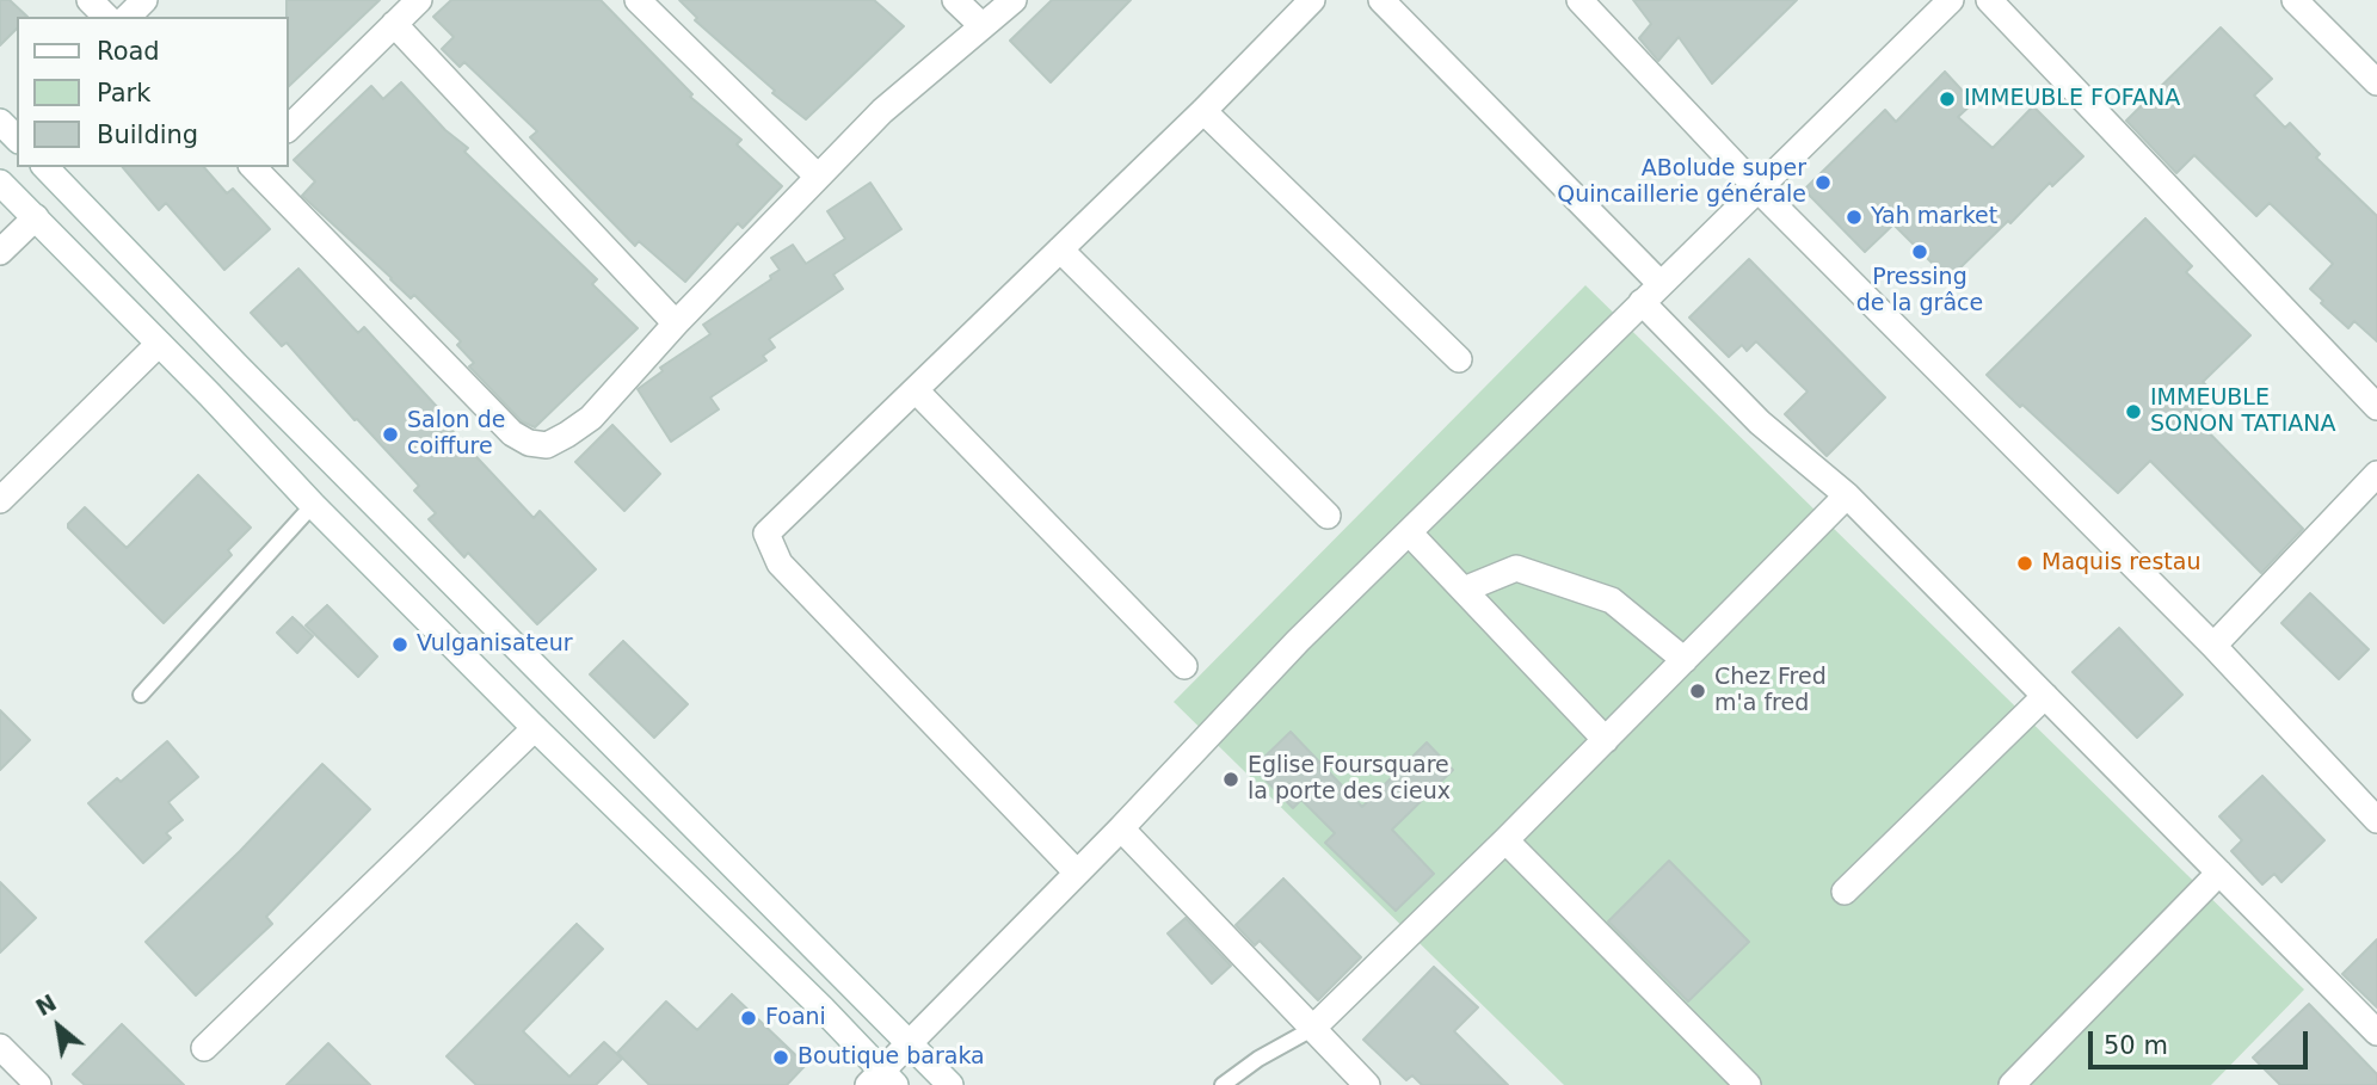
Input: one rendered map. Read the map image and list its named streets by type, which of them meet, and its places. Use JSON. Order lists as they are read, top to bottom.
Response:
{
  "places": [
    "IMMEUBLE FOFANA",
    "ABolude super Quincaillerie générale",
    "Yah market",
    "Pressing de la grâce",
    "IMMEUBLE SONON TATIANA",
    "Salon de coiffure",
    "Maquis restau",
    "Vulganisateur",
    "Chez Fred m'a fred",
    "Eglise Foursquare la porte des cieux",
    "Foani",
    "Boutique baraka"
  ],
  "legend": ["Road", "Park", "Building"],
  "scale_bar": "50 m",
  "north": "top left"
}
